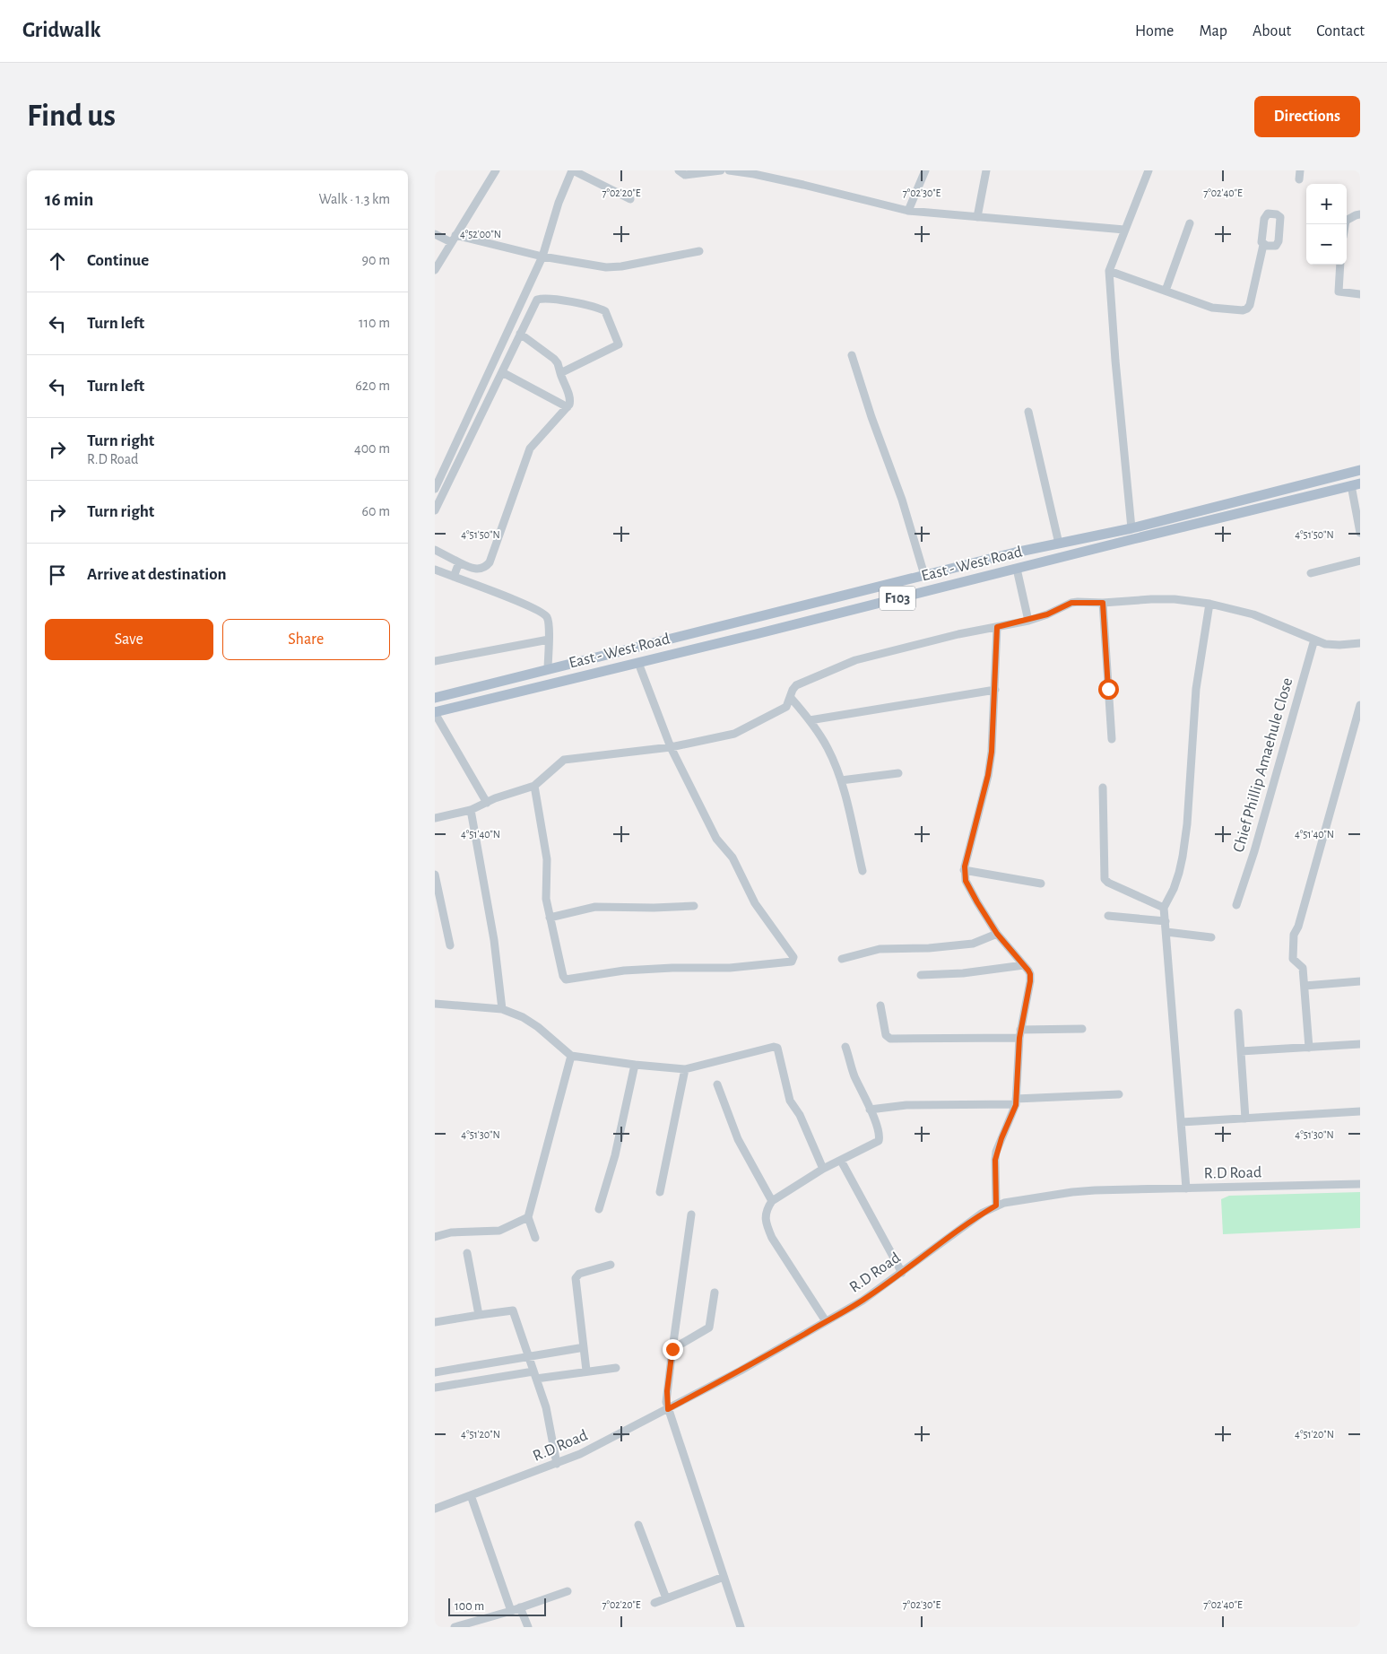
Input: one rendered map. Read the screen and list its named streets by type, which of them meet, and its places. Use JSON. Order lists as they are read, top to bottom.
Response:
{
  "streets": {
    "main road": ["East - West Road", "F103"],
    "street": ["Chief Phillip Amaehule Close", "R.D Road"]
  },
  "scale_bar": "100 m",
  "page": {
    "header": "Gridwalk",
    "nav": [
      "Home",
      "Map",
      "About",
      "Contact"
    ],
    "buttons": [
      "Directions",
      ["Save", "Share"]
    ],
    "title": "Find us",
    "heading": ["16 min", "Walk · 1.3 km"],
    "map_buttons": ["+", "−"],
    "list": [
      ["Continue", "90 m"],
      ["Turn left", "110 m"],
      ["Turn left", "620 m"],
      ["Turn right", "R.D Road", "400 m"],
      ["Turn right", "60 m"],
      "Arrive at destination"
    ],
    "scale": "100 m"
  },
  "coordinates": [
    "7°02'20\"E",
    "7°02'30\"E",
    "7°02'40\"E",
    "4°52'00\"N",
    "4°51'50\"N",
    "4°51'40\"N",
    "4°51'30\"N",
    "4°51'20\"N"
  ]
}
